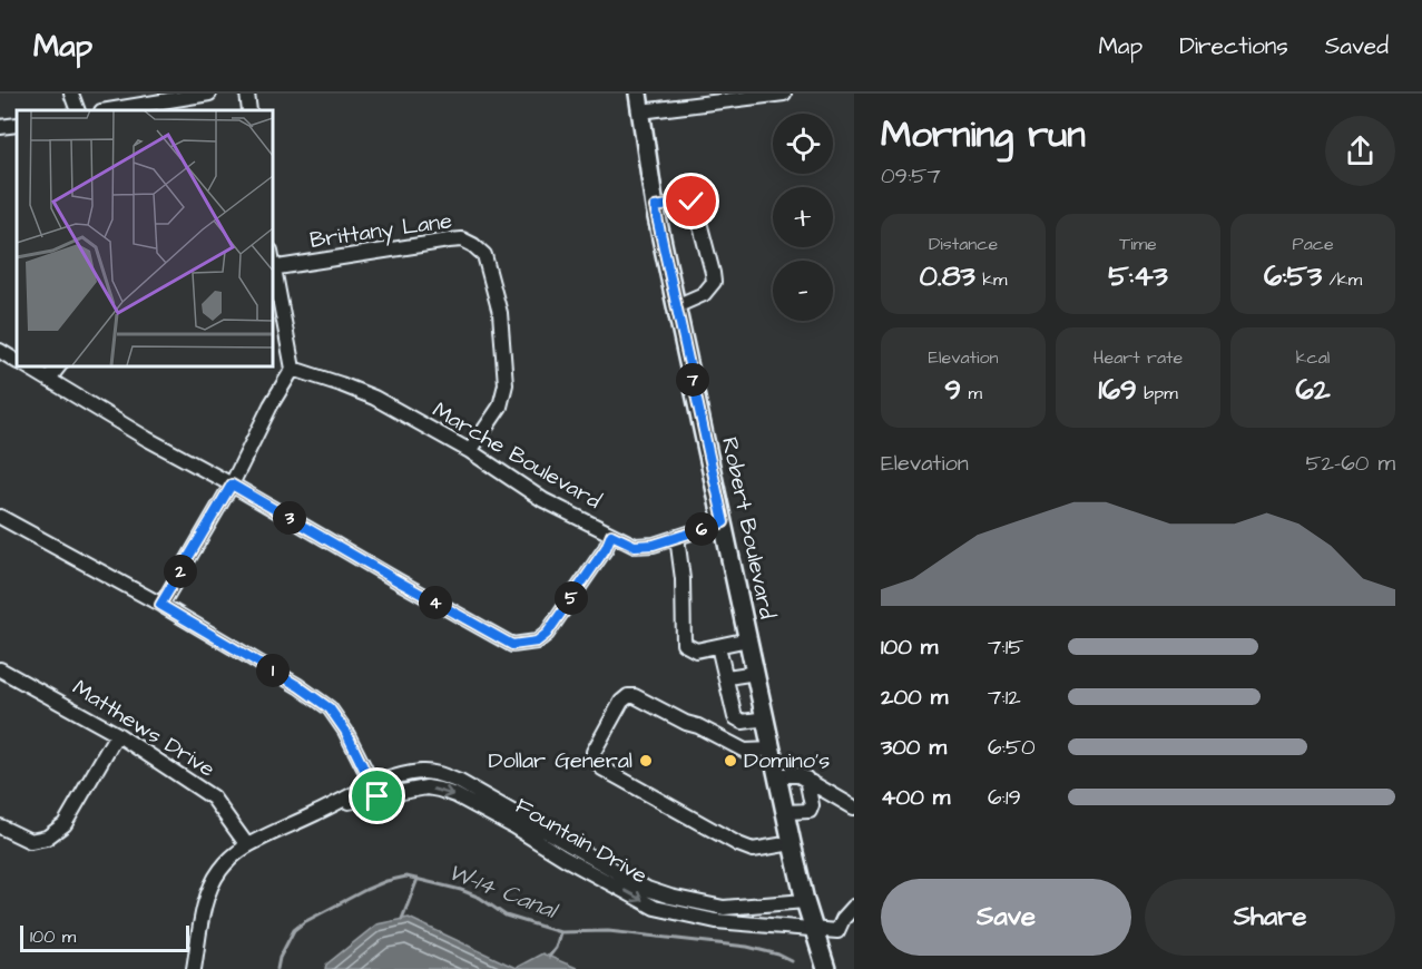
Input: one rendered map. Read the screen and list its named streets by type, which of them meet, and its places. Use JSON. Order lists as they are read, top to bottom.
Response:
{
  "streets": {
    "main road": ["Robert Boulevard"],
    "street": [
      "Brittany Lane",
      "Marche Boulevard",
      "Matthews Drive",
      "Fountain Drive"
    ]
  },
  "crossings": [
    ["Brittany Lane", "Marche Boulevard"],
    ["Marche Boulevard", "Robert Boulevard"],
    ["Robert Boulevard", "Fountain Drive"],
    ["Matthews Drive", "Fountain Drive"]
  ],
  "water": ["W-14 Canal"],
  "places": ["Dollar General", "Domino's"],
  "scale_bar": "100 m",
  "page": {
    "header": "Map",
    "nav": ["Map", "Directions", "Saved"],
    "heading": ["Morning run", "09:57"],
    "map_buttons": ["+", "−"],
    "stats": [
      ["Distance", "0.83 km"],
      ["Time", "5:43"],
      ["Pace", "6:53 /km"],
      ["Elevation", "9 m"],
      ["Heart rate", "169 bpm"],
      ["kcal", "62"]
    ],
    "pins": [
      "7",
      "3",
      "6",
      "2",
      "5",
      "4",
      "1"
    ],
    "chart": ["Elevation", "52–60 m"],
    "list": [
      {
        "name": "100 m",
        "note": "7:15"
      },
      {
        "name": "200 m",
        "note": "7:12"
      },
      {
        "name": "300 m",
        "note": "6:50"
      },
      {
        "name": "400 m",
        "note": "6:19"
      }
    ],
    "buttons": ["Save", "Share"],
    "scale": "100 m"
  }
}
